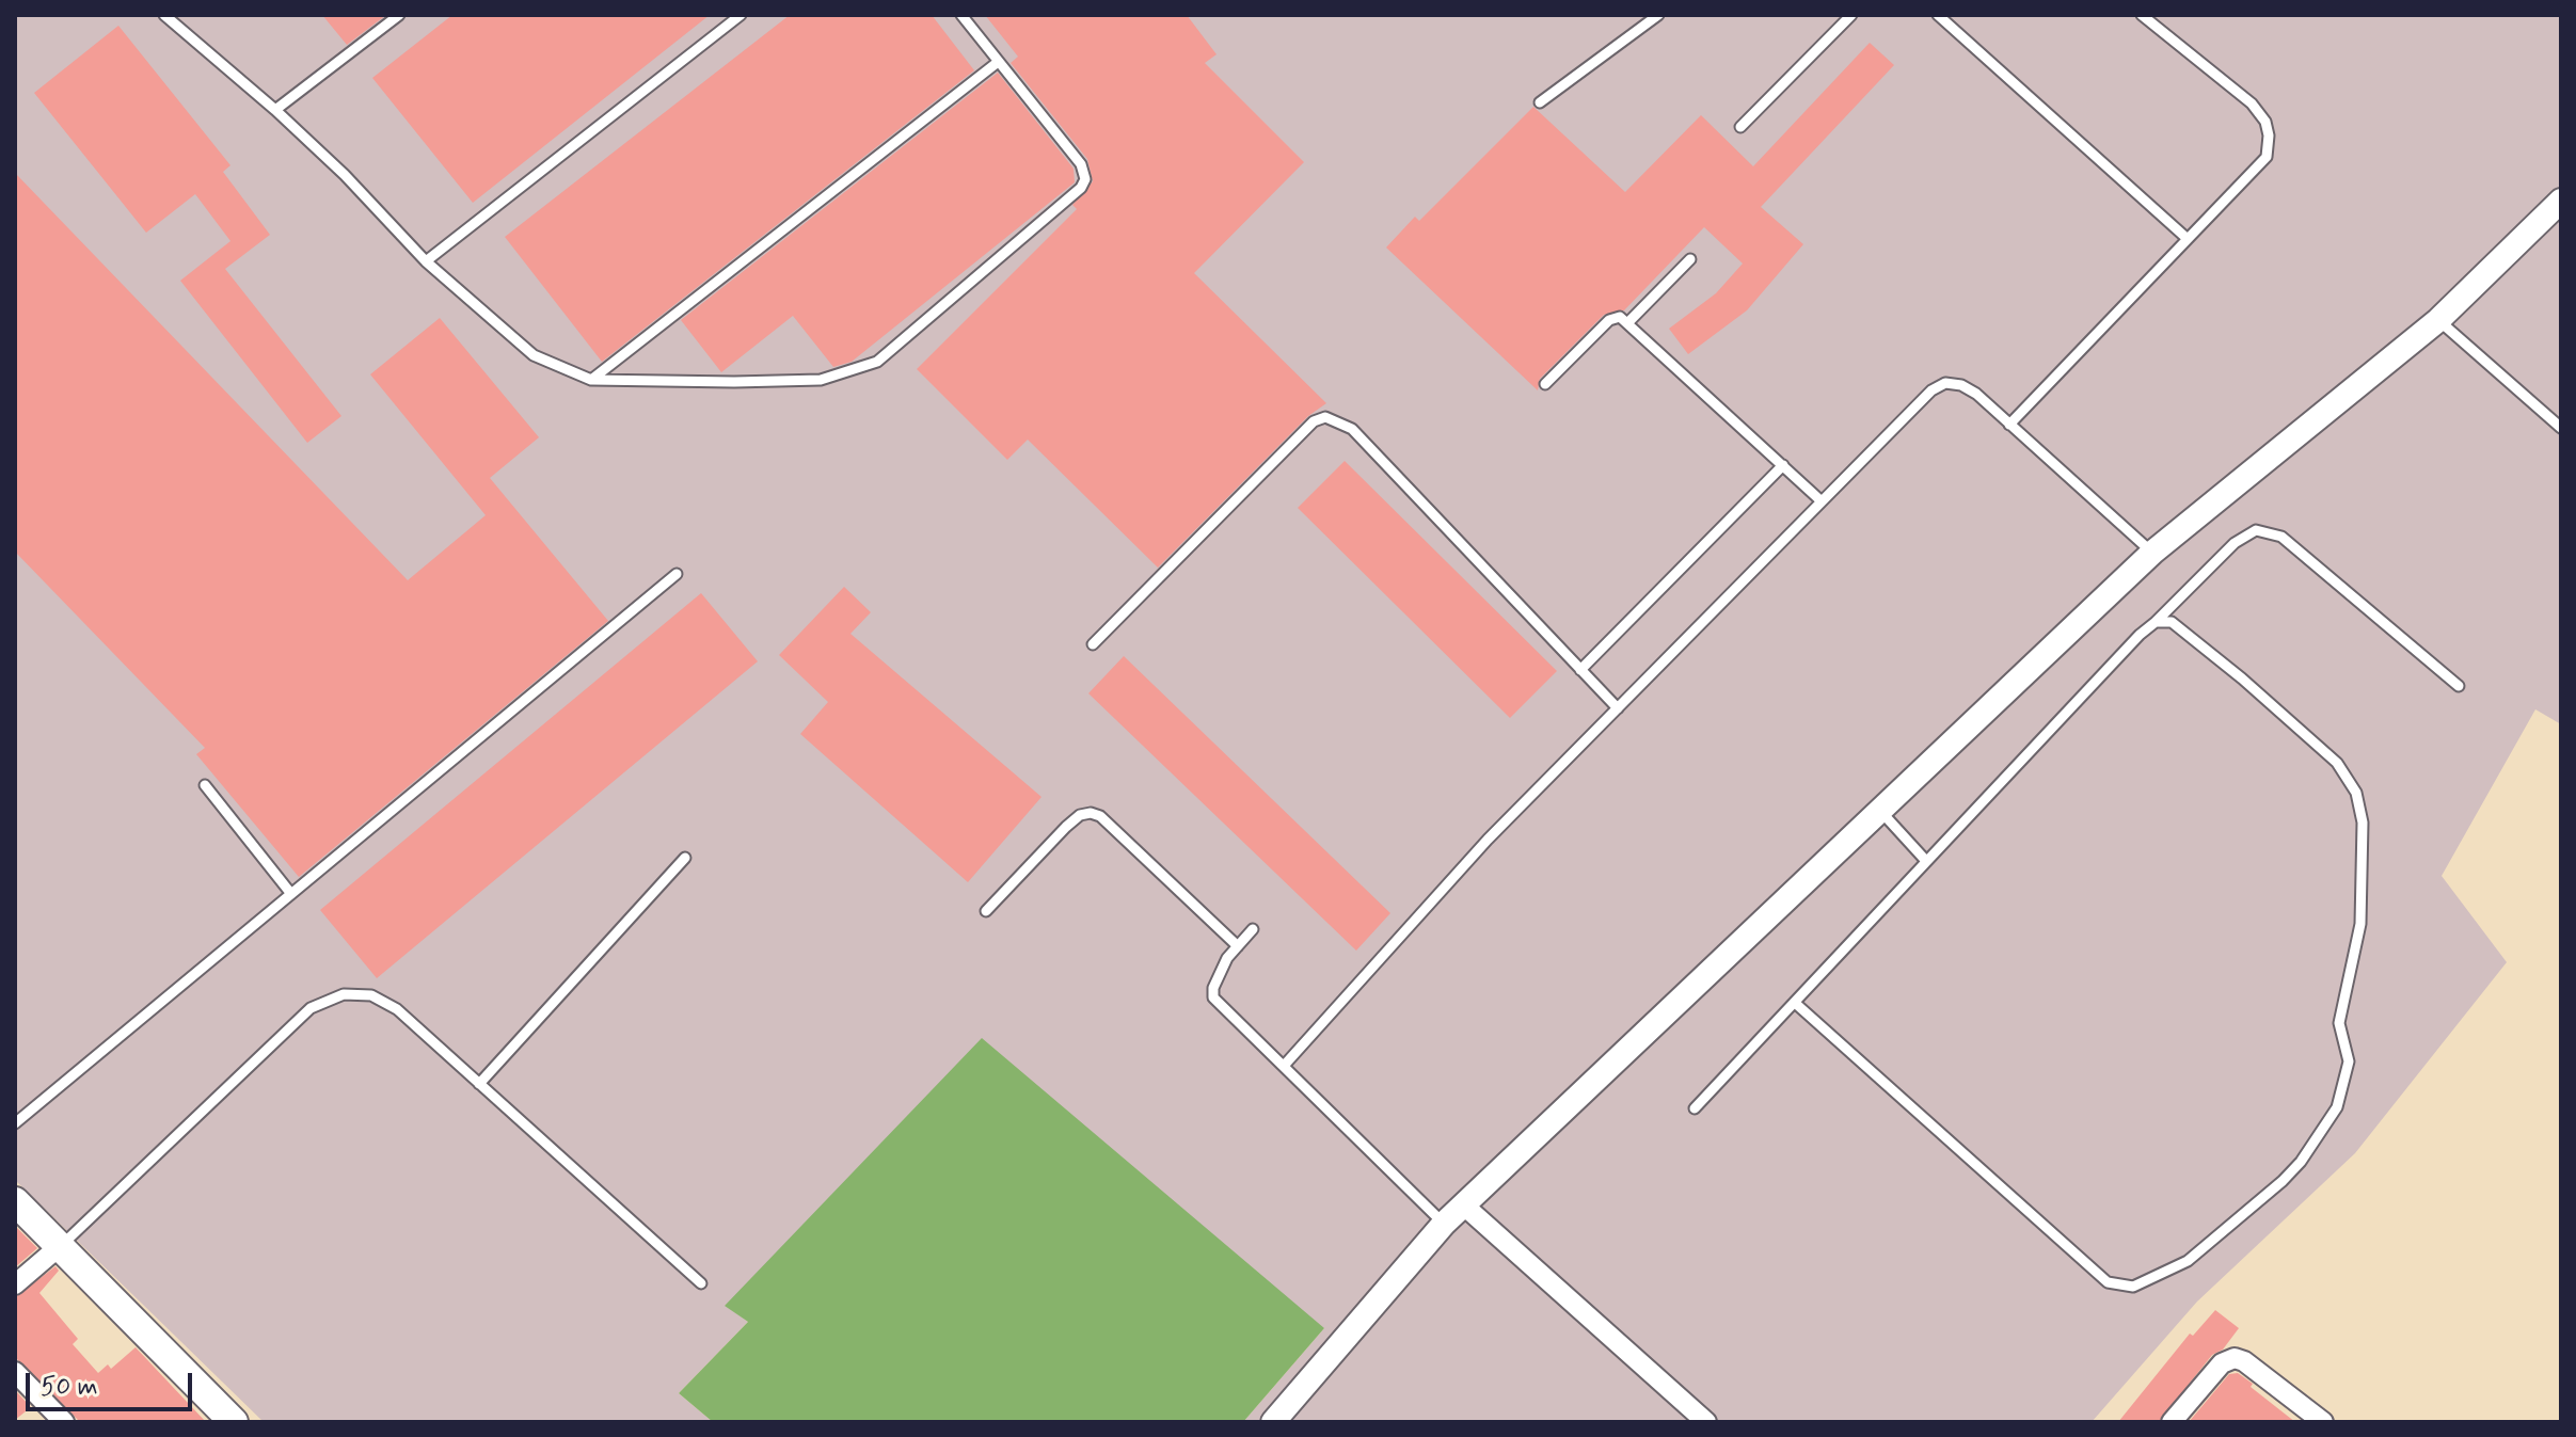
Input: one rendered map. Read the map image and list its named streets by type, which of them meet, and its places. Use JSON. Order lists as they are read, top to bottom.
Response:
{
  "scale_bar": "50 m"
}
